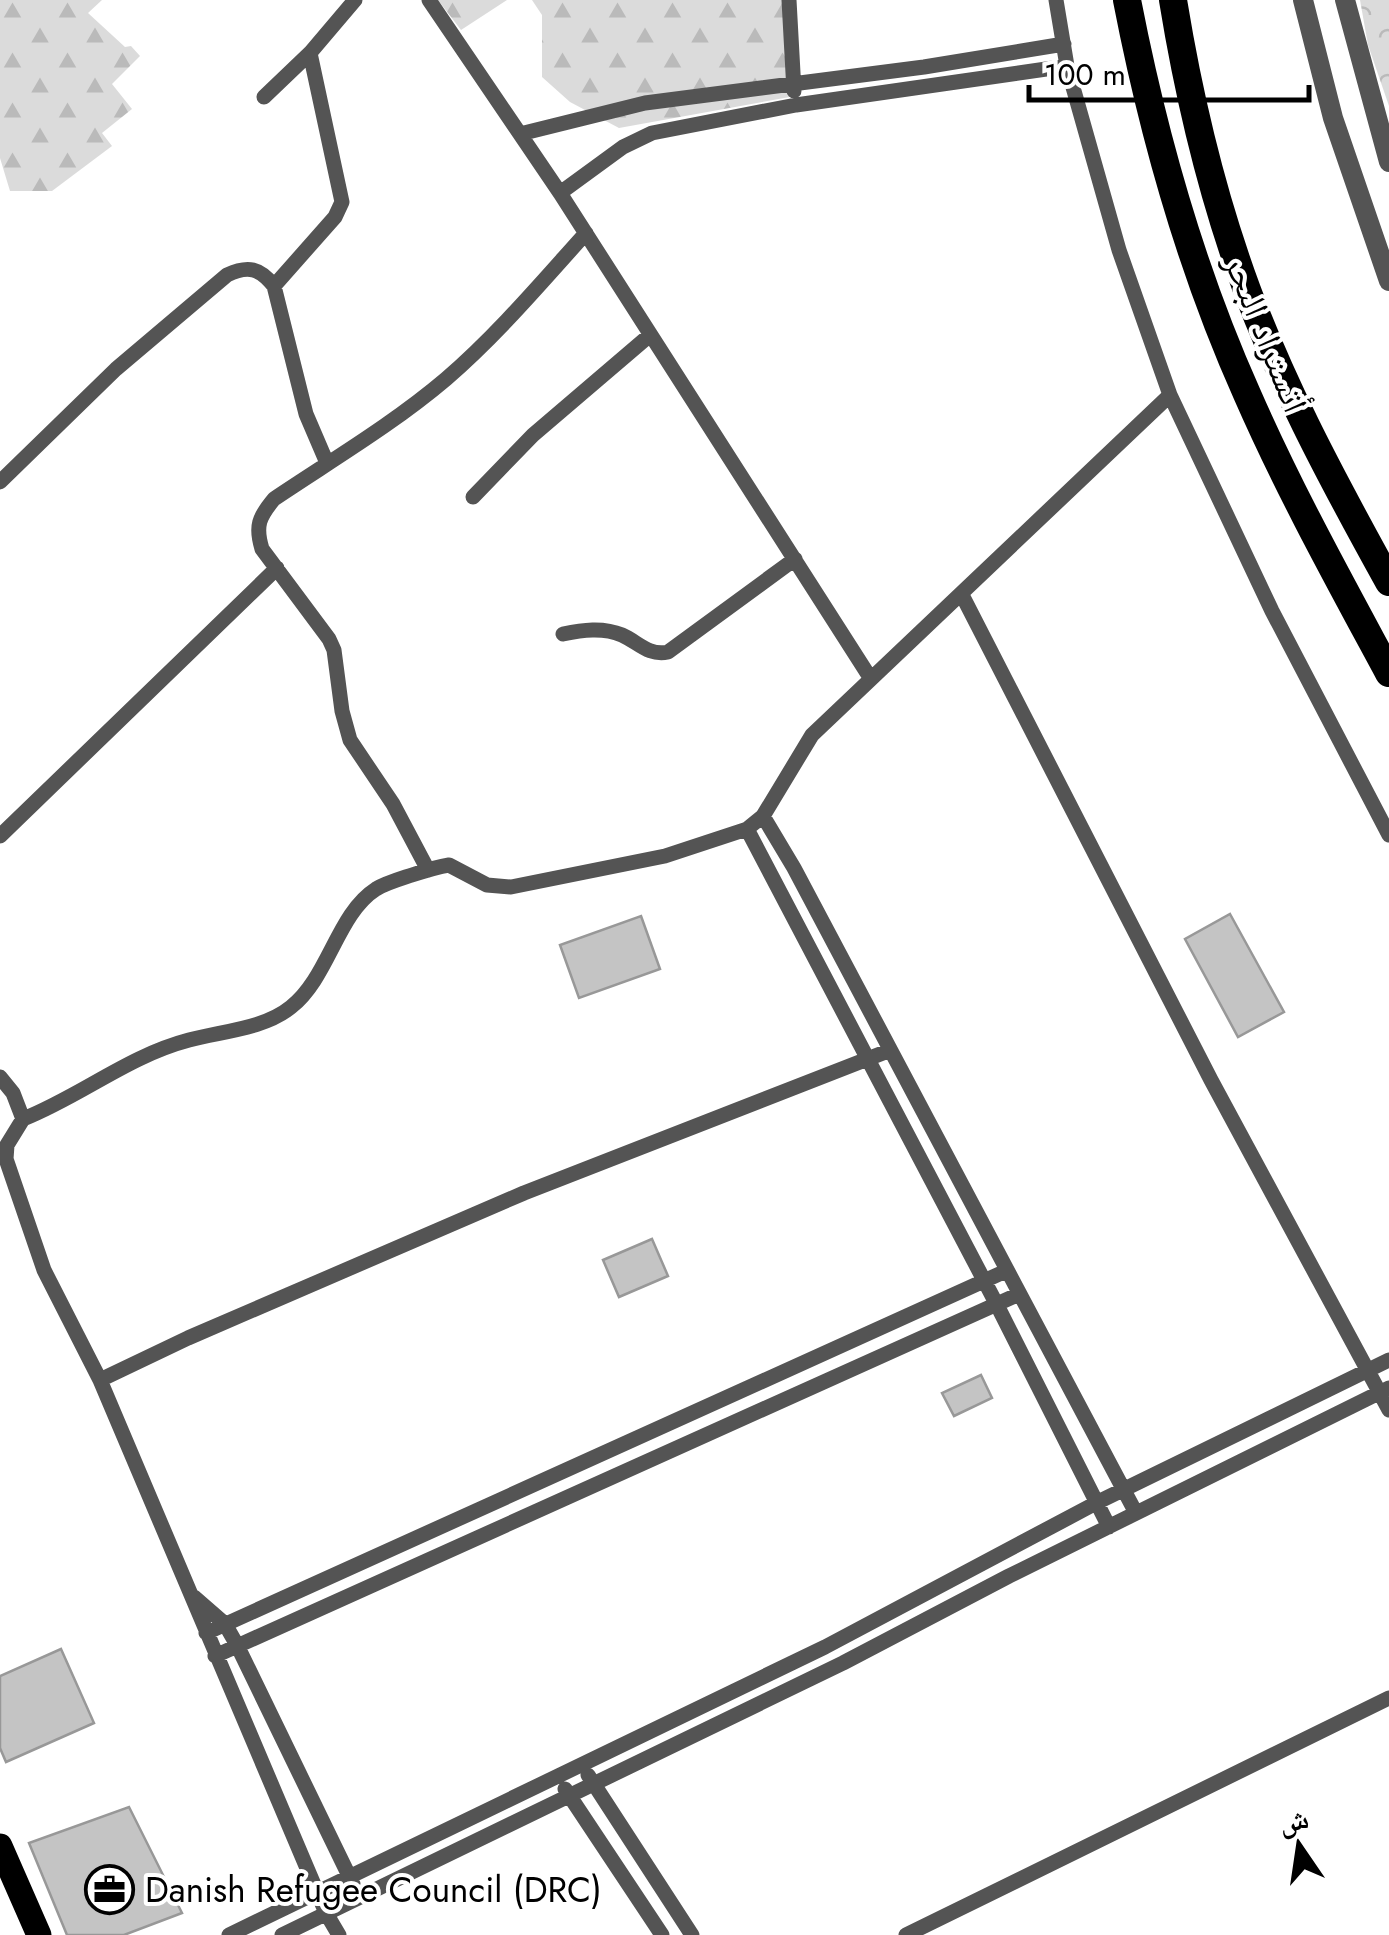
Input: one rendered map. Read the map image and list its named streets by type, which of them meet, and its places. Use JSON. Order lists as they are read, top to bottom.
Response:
{
  "streets": {
    "highway": ["أتستراد البحر"]
  },
  "places": {
    "office": ["Danish Refugee Council (DRC)"]
  },
  "scale_bar": "100 m",
  "north": "top"
}
